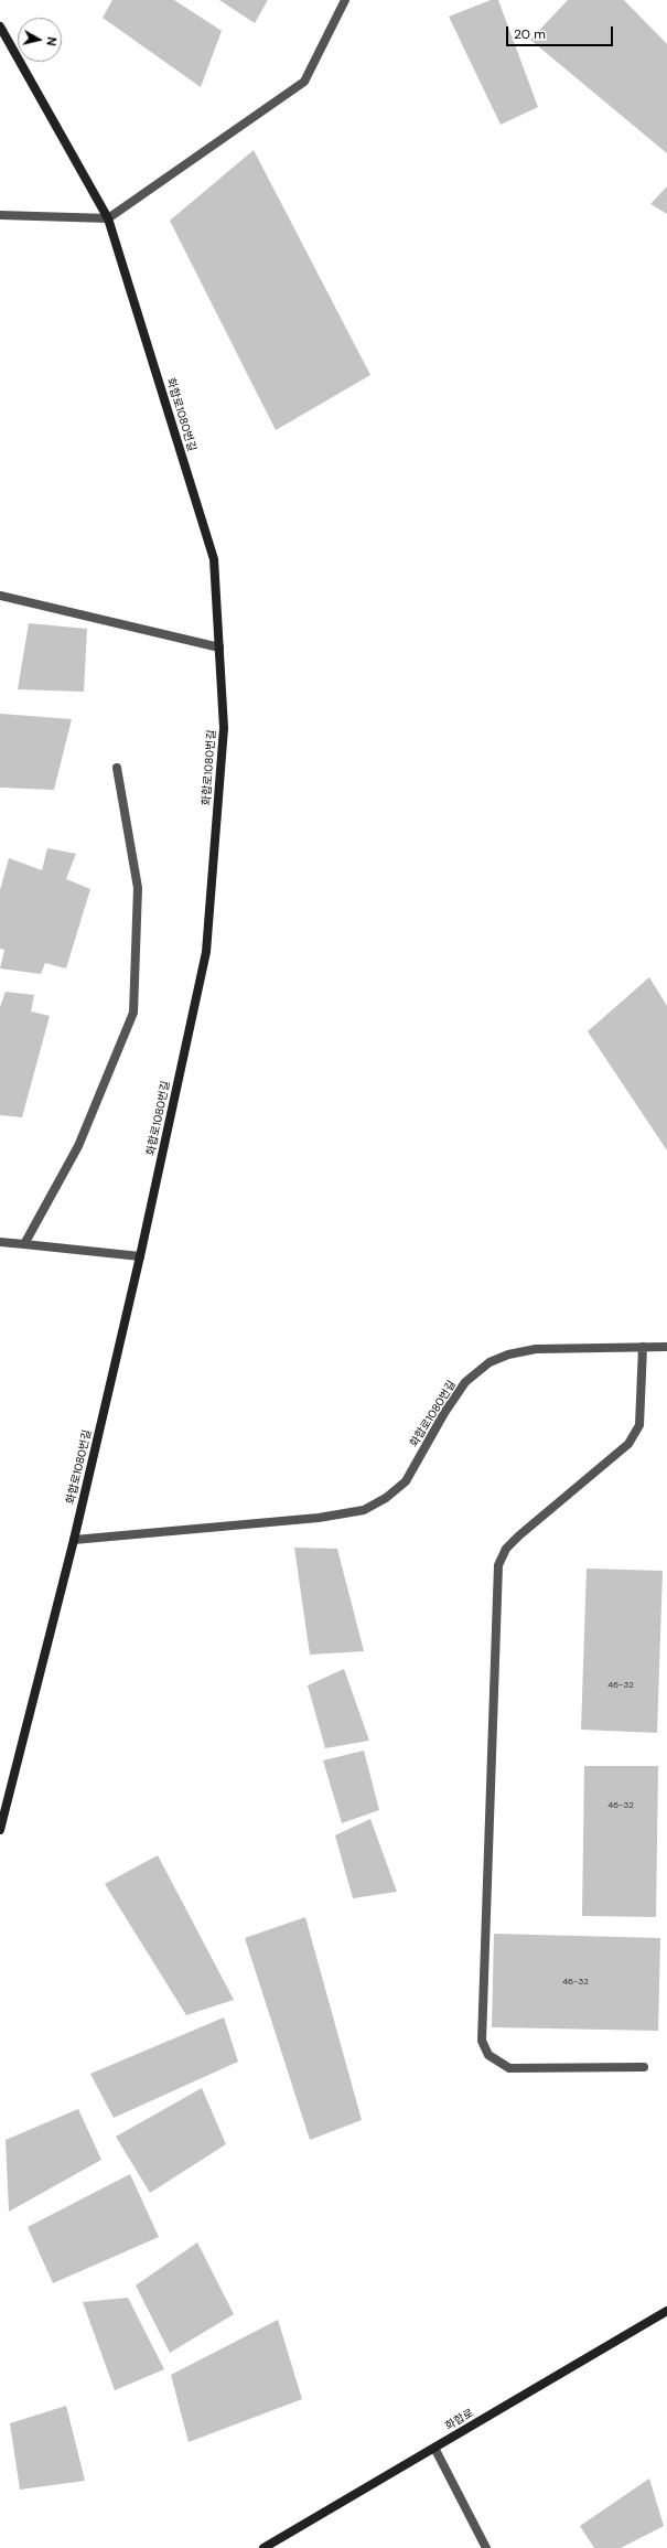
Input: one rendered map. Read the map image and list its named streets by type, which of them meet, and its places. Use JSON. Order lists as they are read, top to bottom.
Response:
{
  "streets": {
    "street": ["화합로1080번길", "화합로"]
  },
  "house_numbers": ["46-32", "46-32", "46-32"],
  "scale_bar": "20 m",
  "north": "right"
}
